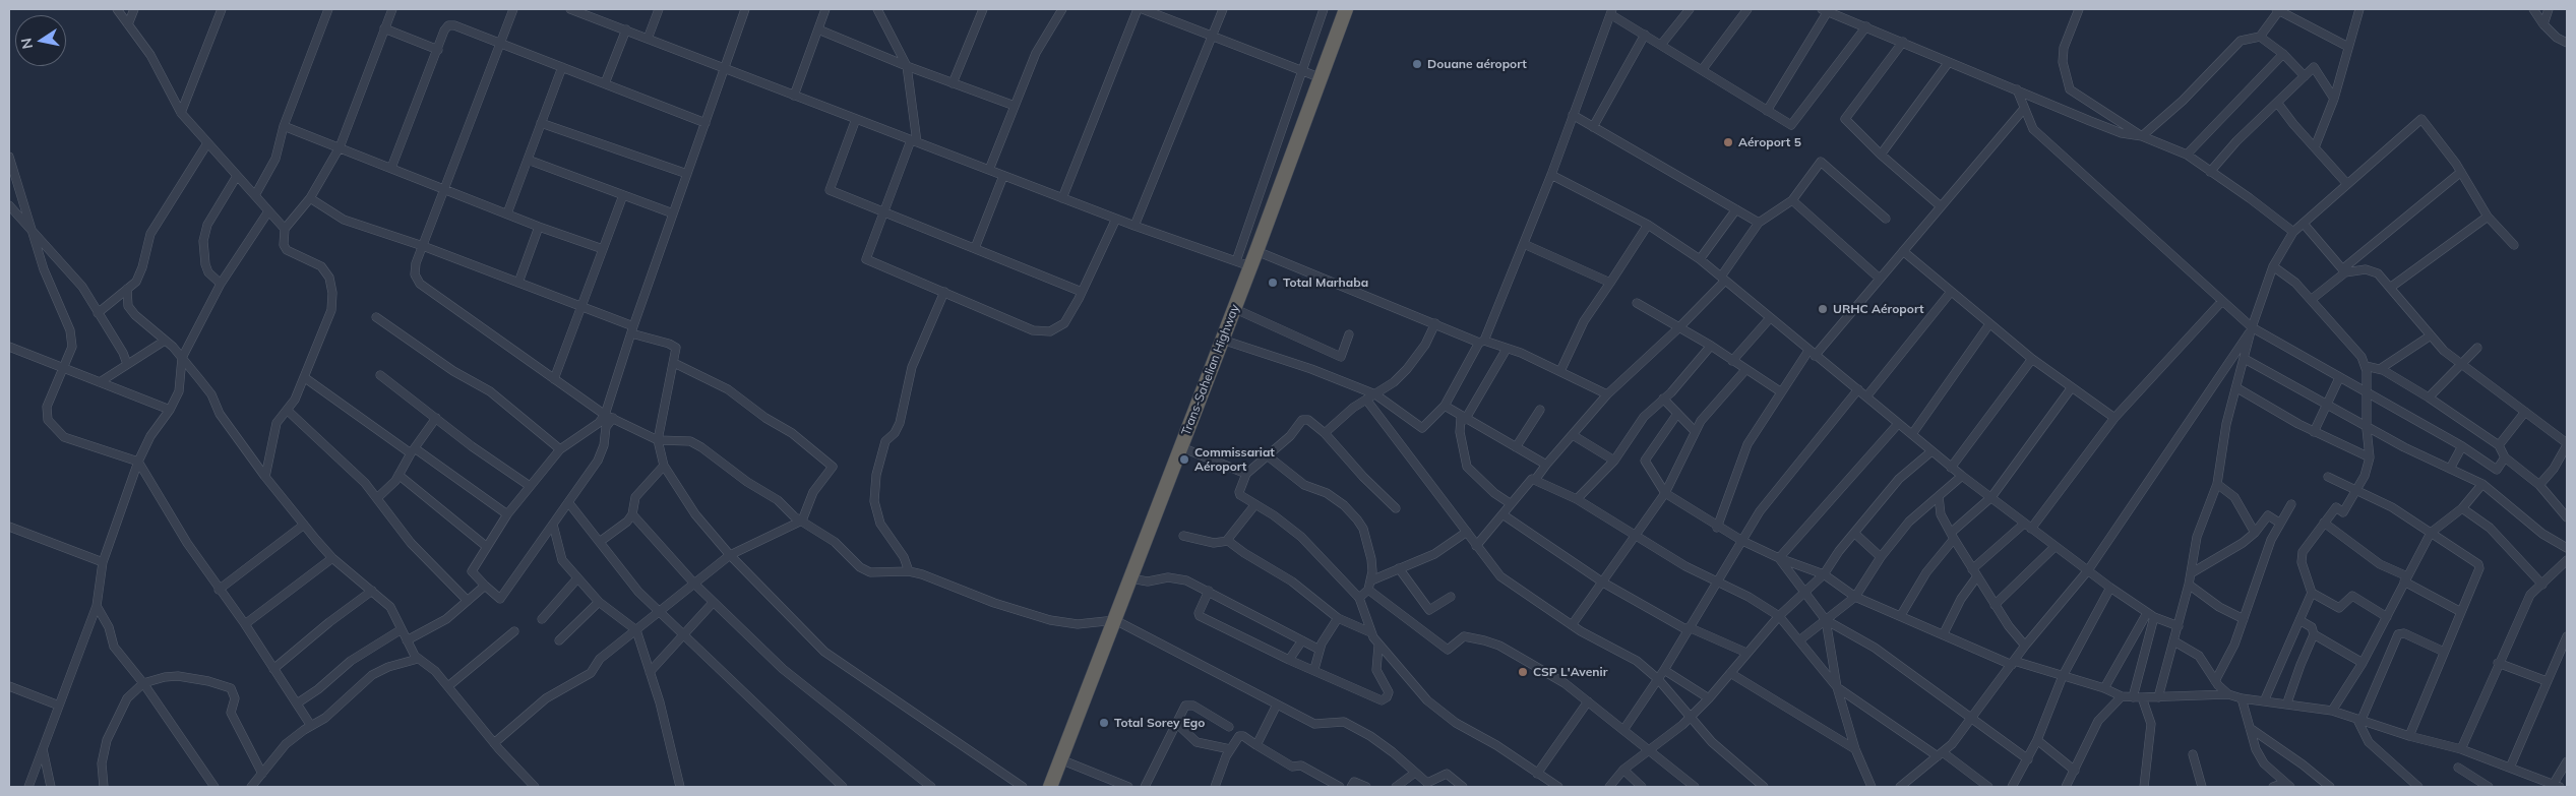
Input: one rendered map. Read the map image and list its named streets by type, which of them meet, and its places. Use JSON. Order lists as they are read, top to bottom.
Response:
{
  "streets": {
    "highway": ["Trans-Sahelian Highway"]
  },
  "places": [
    "Douane aéroport",
    "Aéroport 5",
    "Total Marhaba",
    "URHC Aéroport",
    "Commissariat Aéroport",
    "CSP L'Avenir",
    "Total Sorey Ego"
  ],
  "north": "left"
}
